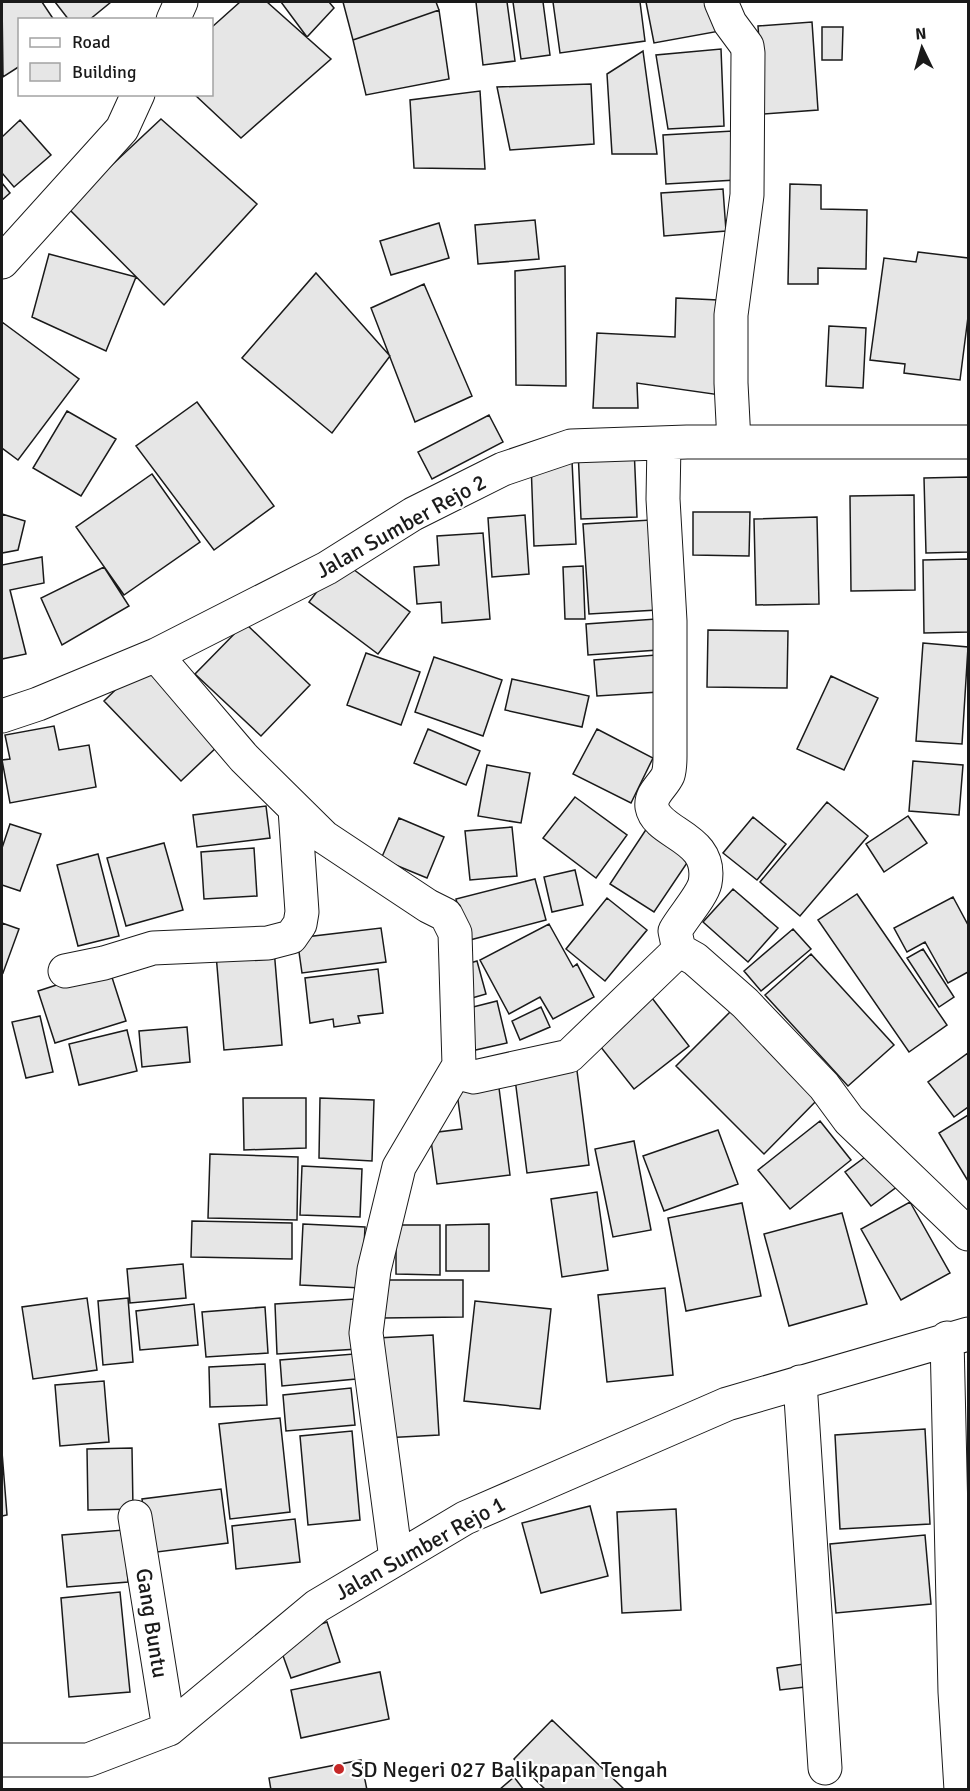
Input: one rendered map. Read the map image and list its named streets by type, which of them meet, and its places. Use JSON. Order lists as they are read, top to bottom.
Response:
{
  "streets": {
    "street": ["Jalan Sumber Rejo 2", "Jalan Sumber Rejo 1", "Gang Buntu"]
  },
  "crossings": [
    ["Jalan Sumber Rejo 1", "Gang Buntu"]
  ],
  "places": ["SD Negeri 027 Balikpapan Tengah"],
  "legend": ["Road", "Building"],
  "north": "top"
}
